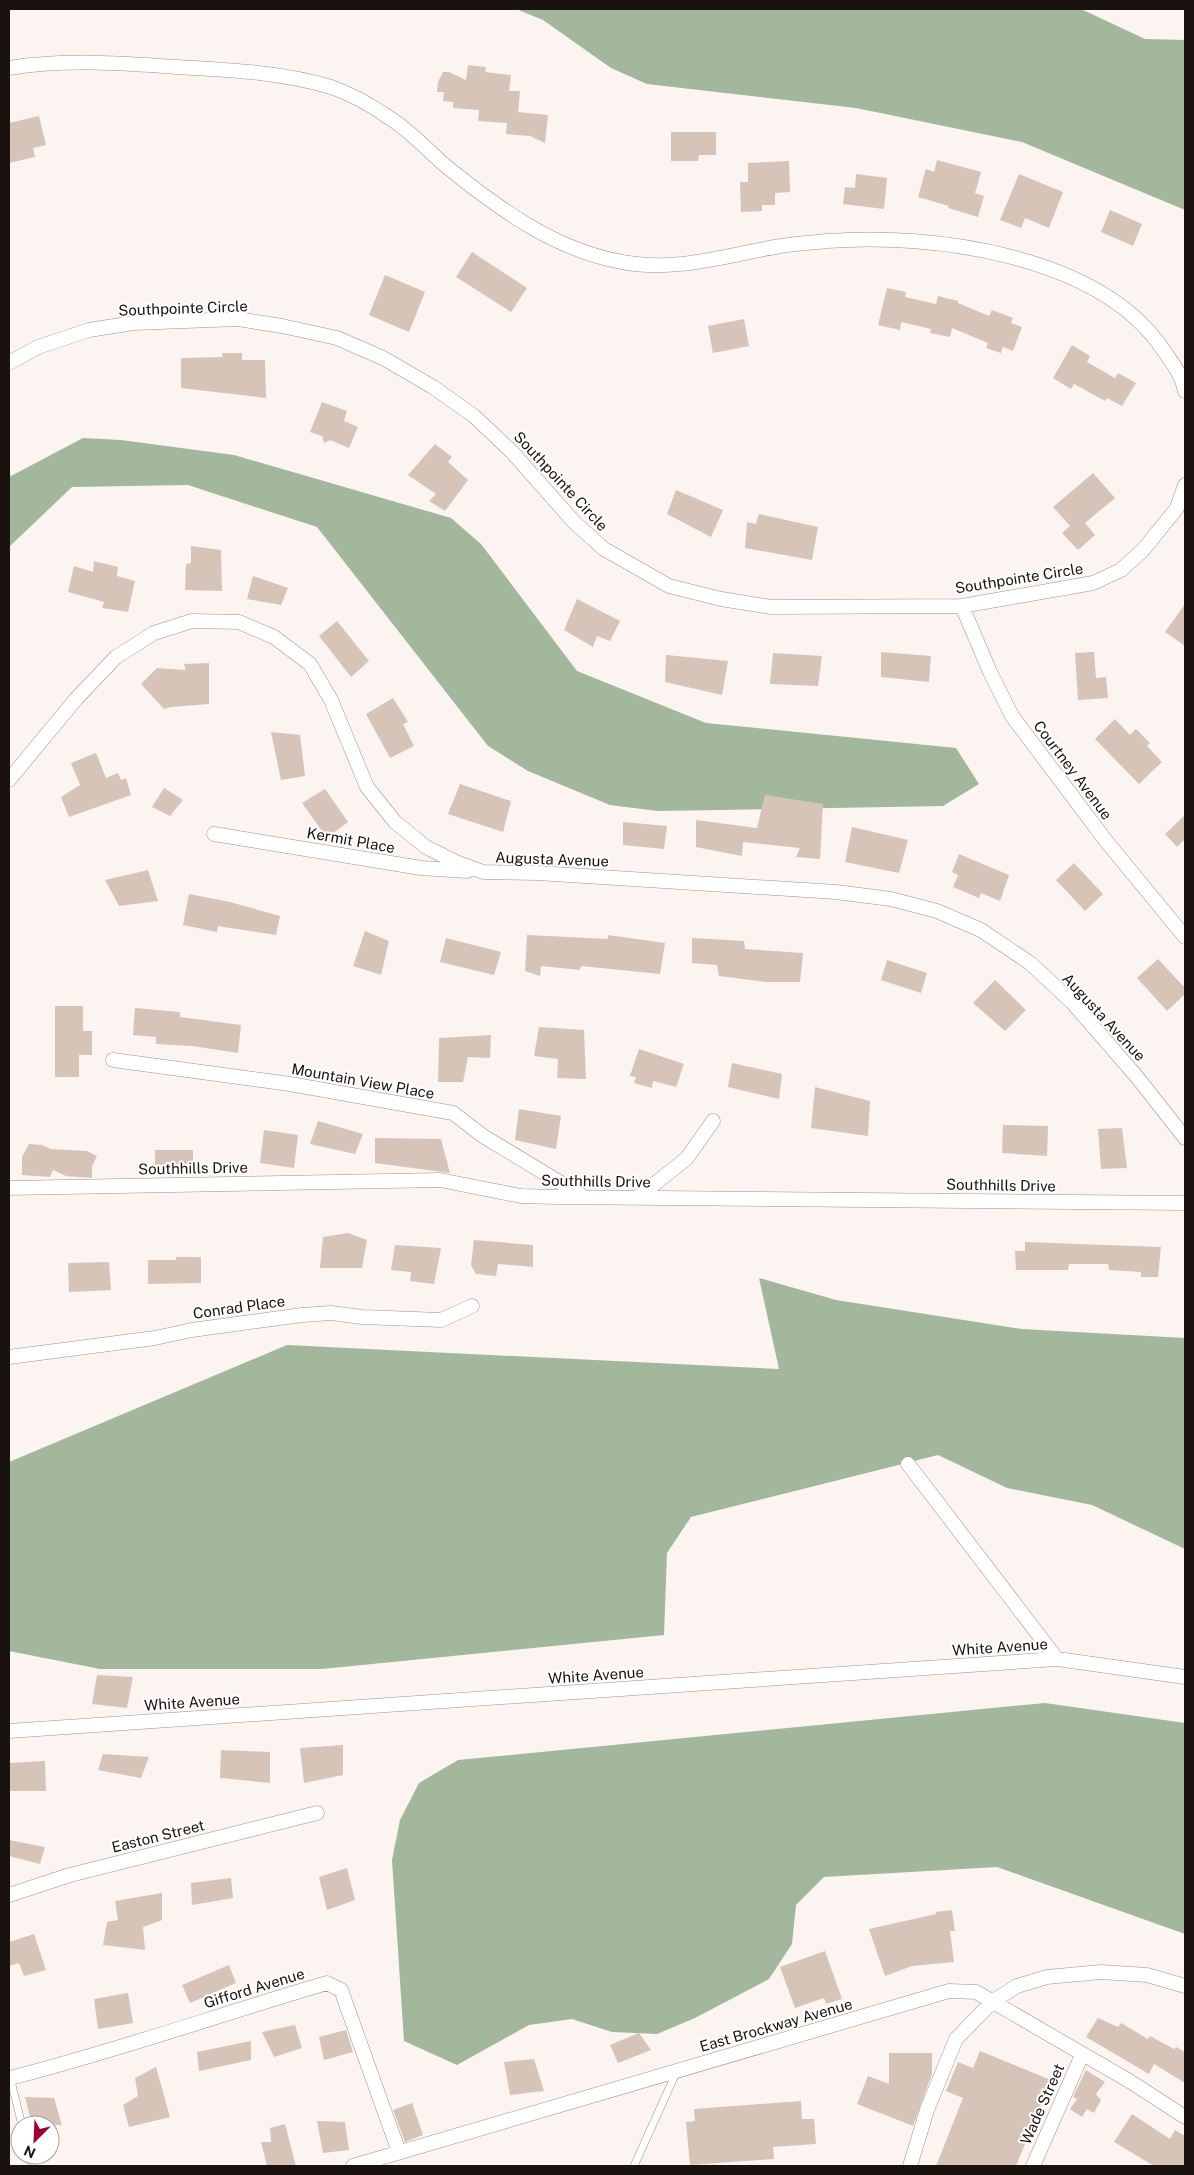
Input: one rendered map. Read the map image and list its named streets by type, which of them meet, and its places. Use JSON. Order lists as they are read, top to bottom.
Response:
{
  "streets": {
    "street": [
      "Southpointe Circle",
      "Courtney Avenue",
      "Kermit Place",
      "Augusta Avenue",
      "Mountain View Place",
      "Southhills Drive",
      "Conrad Place",
      "White Avenue",
      "Easton Street",
      "Gifford Avenue",
      "East Brockway Avenue",
      "Wade Street"
    ]
  },
  "crossings": [
    ["Southpointe Circle", "Courtney Avenue"],
    ["Kermit Place", "Augusta Avenue"],
    ["Mountain View Place", "Southhills Drive"],
    ["Gifford Avenue", "East Brockway Avenue"],
    ["East Brockway Avenue", "Wade Street"]
  ],
  "north": "bottom left"
}
